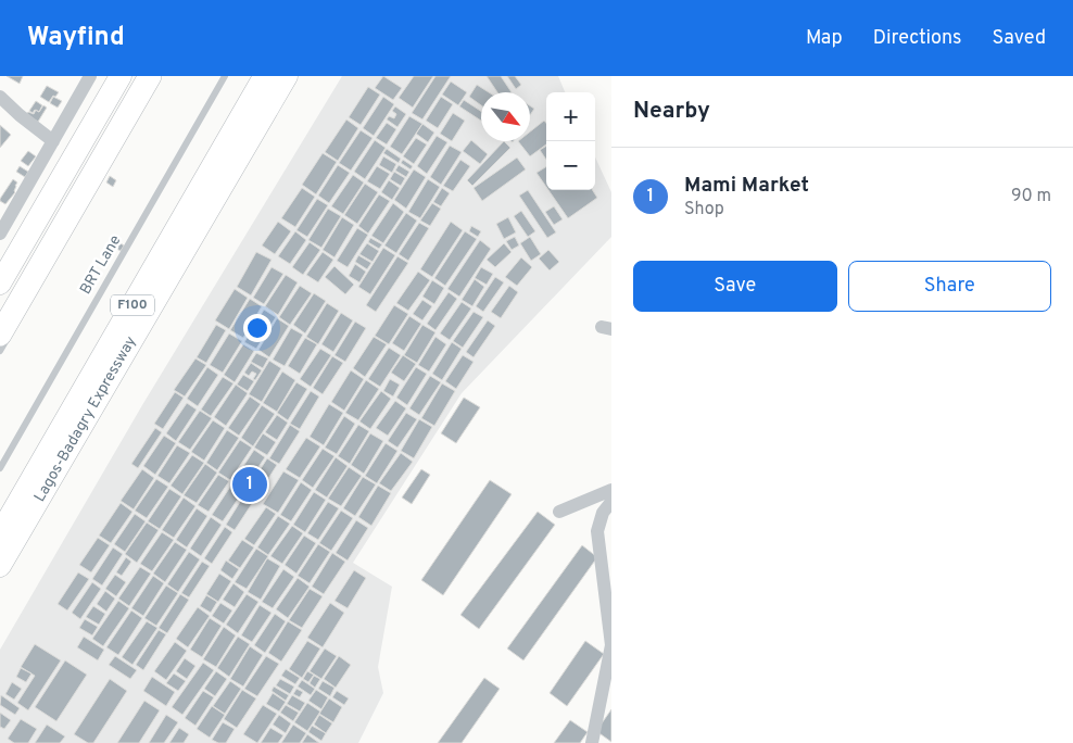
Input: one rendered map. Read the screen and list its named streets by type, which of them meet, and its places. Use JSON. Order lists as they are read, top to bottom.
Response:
{
  "streets": {
    "highway": ["F100", "Lagos-Badagry Expressway"],
    "lane": ["BRT Lane"]
  },
  "north": "bottom right",
  "page": {
    "header": "Wayfind",
    "nav": ["Map", "Directions", "Saved"],
    "heading": "Nearby",
    "map_buttons": ["+", "−"],
    "list": [
      {
        "mark": "1",
        "name": "Mami Market",
        "note": "Shop",
        "value": "90 m"
      }
    ],
    "buttons": ["Save", "Share"],
    "pins": "1"
  }
}
